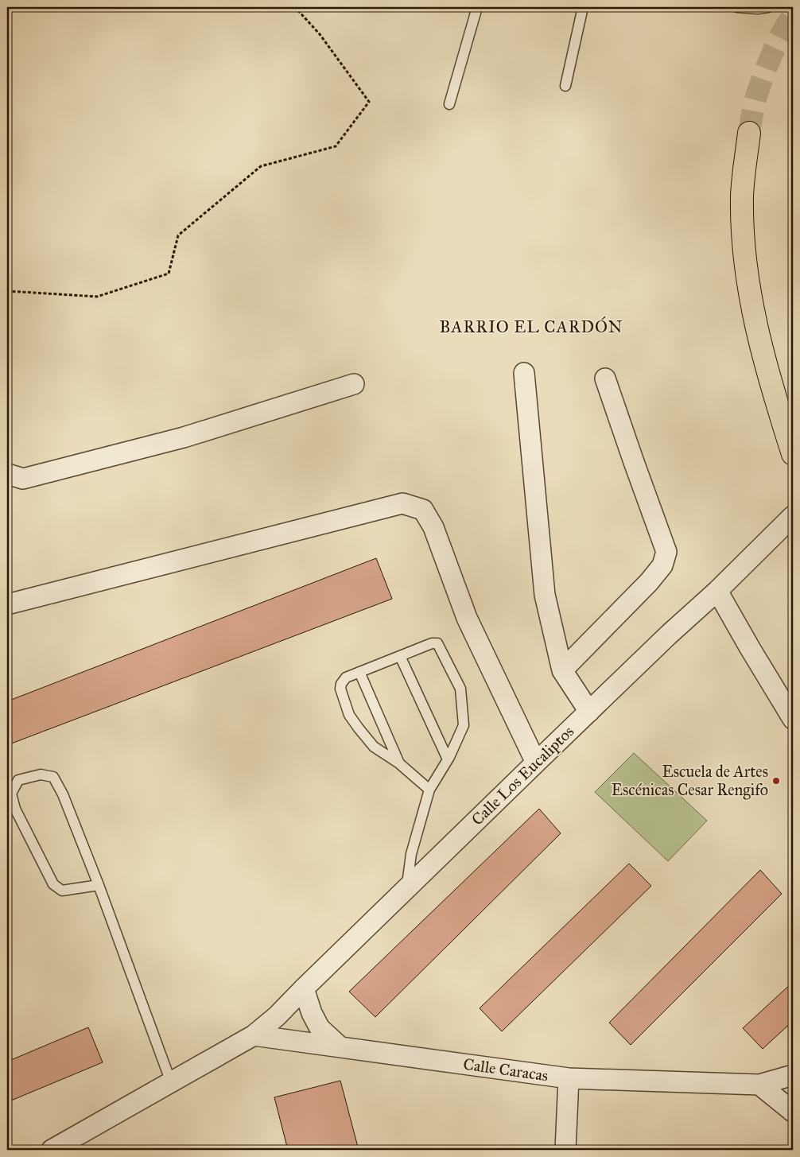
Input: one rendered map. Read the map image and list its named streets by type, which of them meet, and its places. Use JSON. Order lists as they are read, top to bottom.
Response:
{
  "streets": {
    "street": ["Calle Los Eucaliptos", "Calle Caracas"]
  },
  "crossings": [
    ["Calle Los Eucaliptos", "Calle Caracas"]
  ],
  "districts": ["BARRIO EL CARDÓN"],
  "places": ["Escuela de Artes Escénicas Cesar Rengifo"]
}
